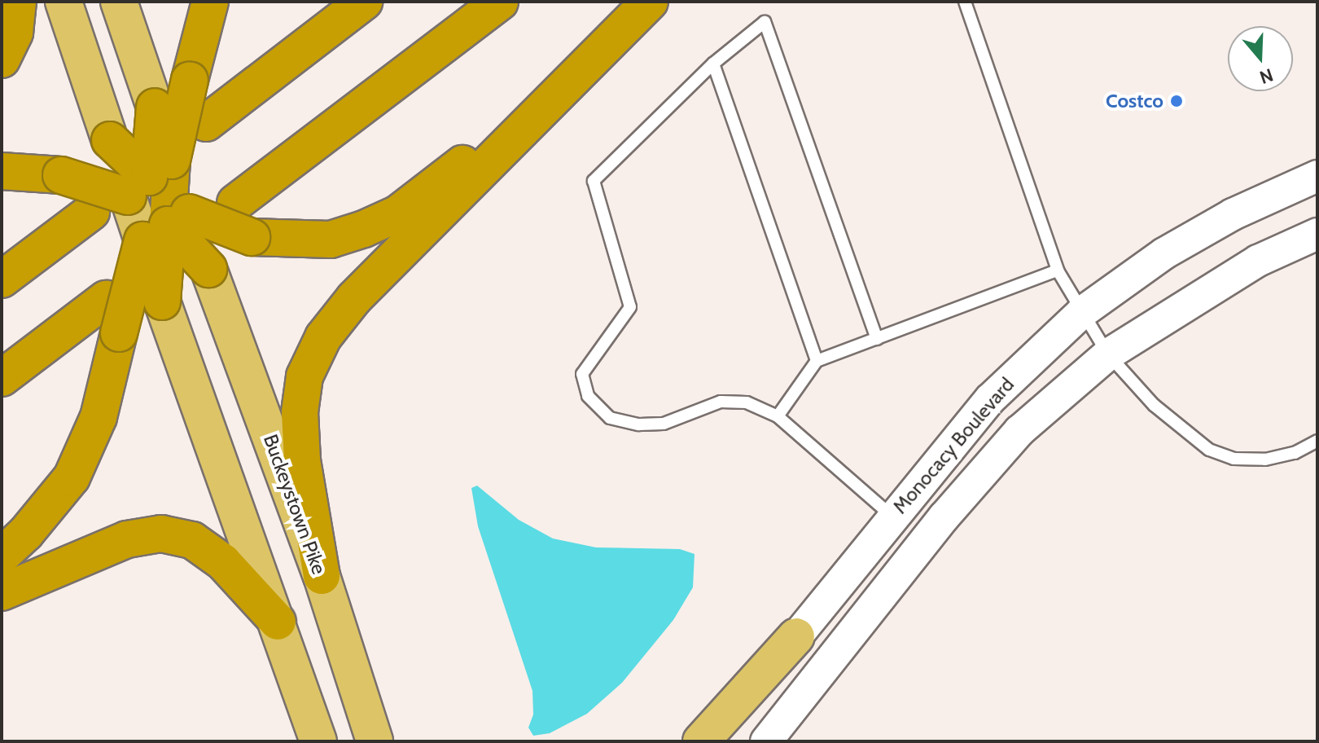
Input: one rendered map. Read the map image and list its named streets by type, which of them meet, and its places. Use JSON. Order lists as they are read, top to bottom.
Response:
{
  "streets": {
    "main road": ["Monocacy Boulevard", "Buckeystown Pike"]
  },
  "places": ["Costco"],
  "north": "bottom"
}
